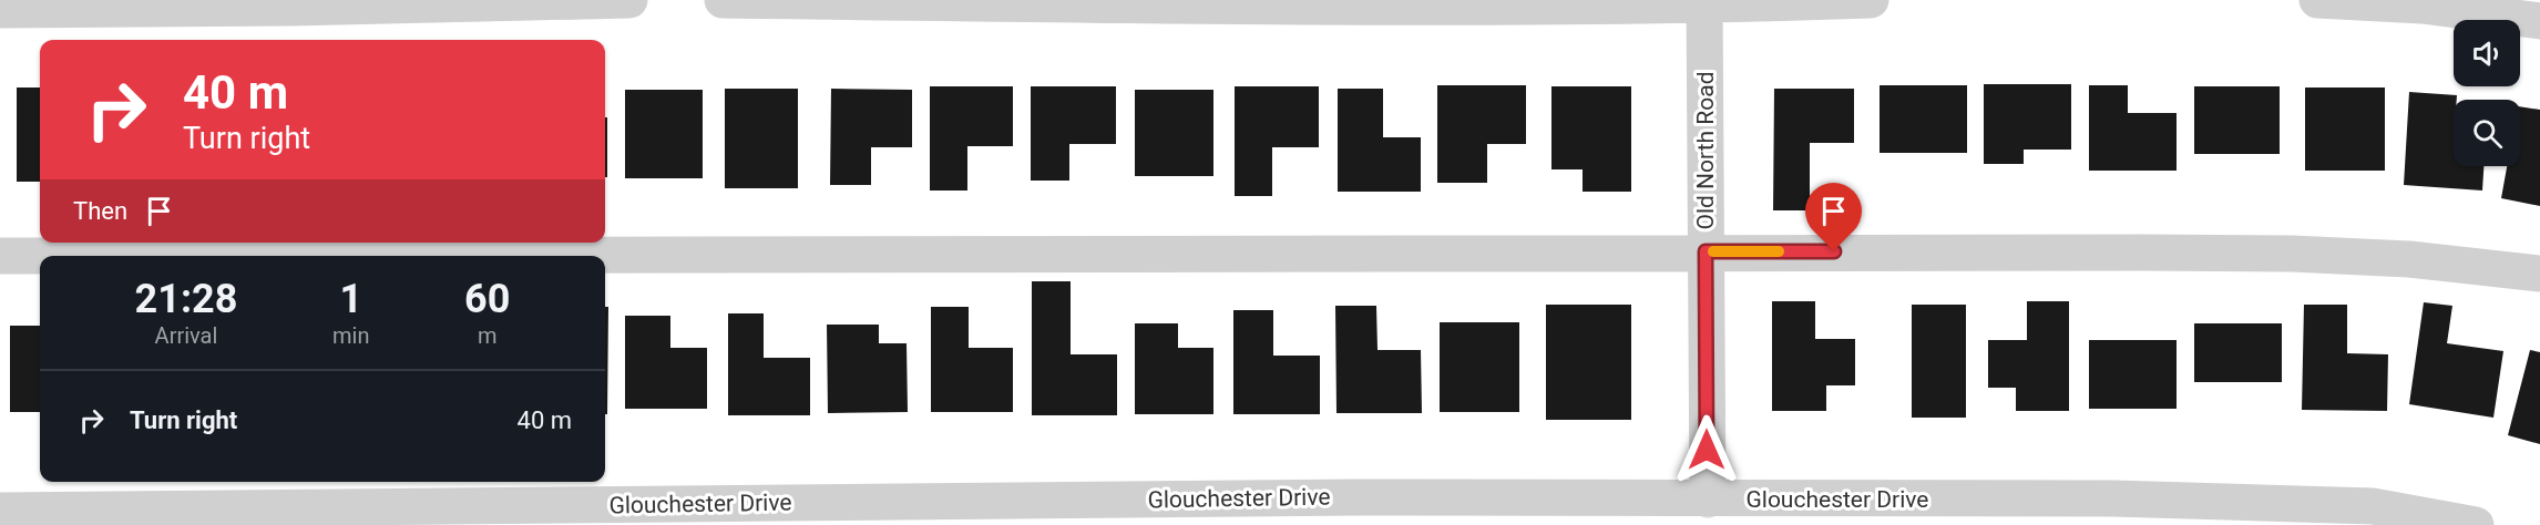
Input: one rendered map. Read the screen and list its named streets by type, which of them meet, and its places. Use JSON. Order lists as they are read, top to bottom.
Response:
{
  "streets": {
    "street": ["Old North Road", "Glouchester Drive"]
  },
  "crossings": [
    ["Old North Road", "Glouchester Drive"]
  ],
  "page": {
    "turn": ["40 m", "Turn right"],
    "then": "Then",
    "eta": [
      "21:28",
      "Arrival",
      "1",
      "min",
      "60",
      "m"
    ],
    "list": [
      {
        "name": "Turn right",
        "value": "40 m"
      }
    ]
  }
}
